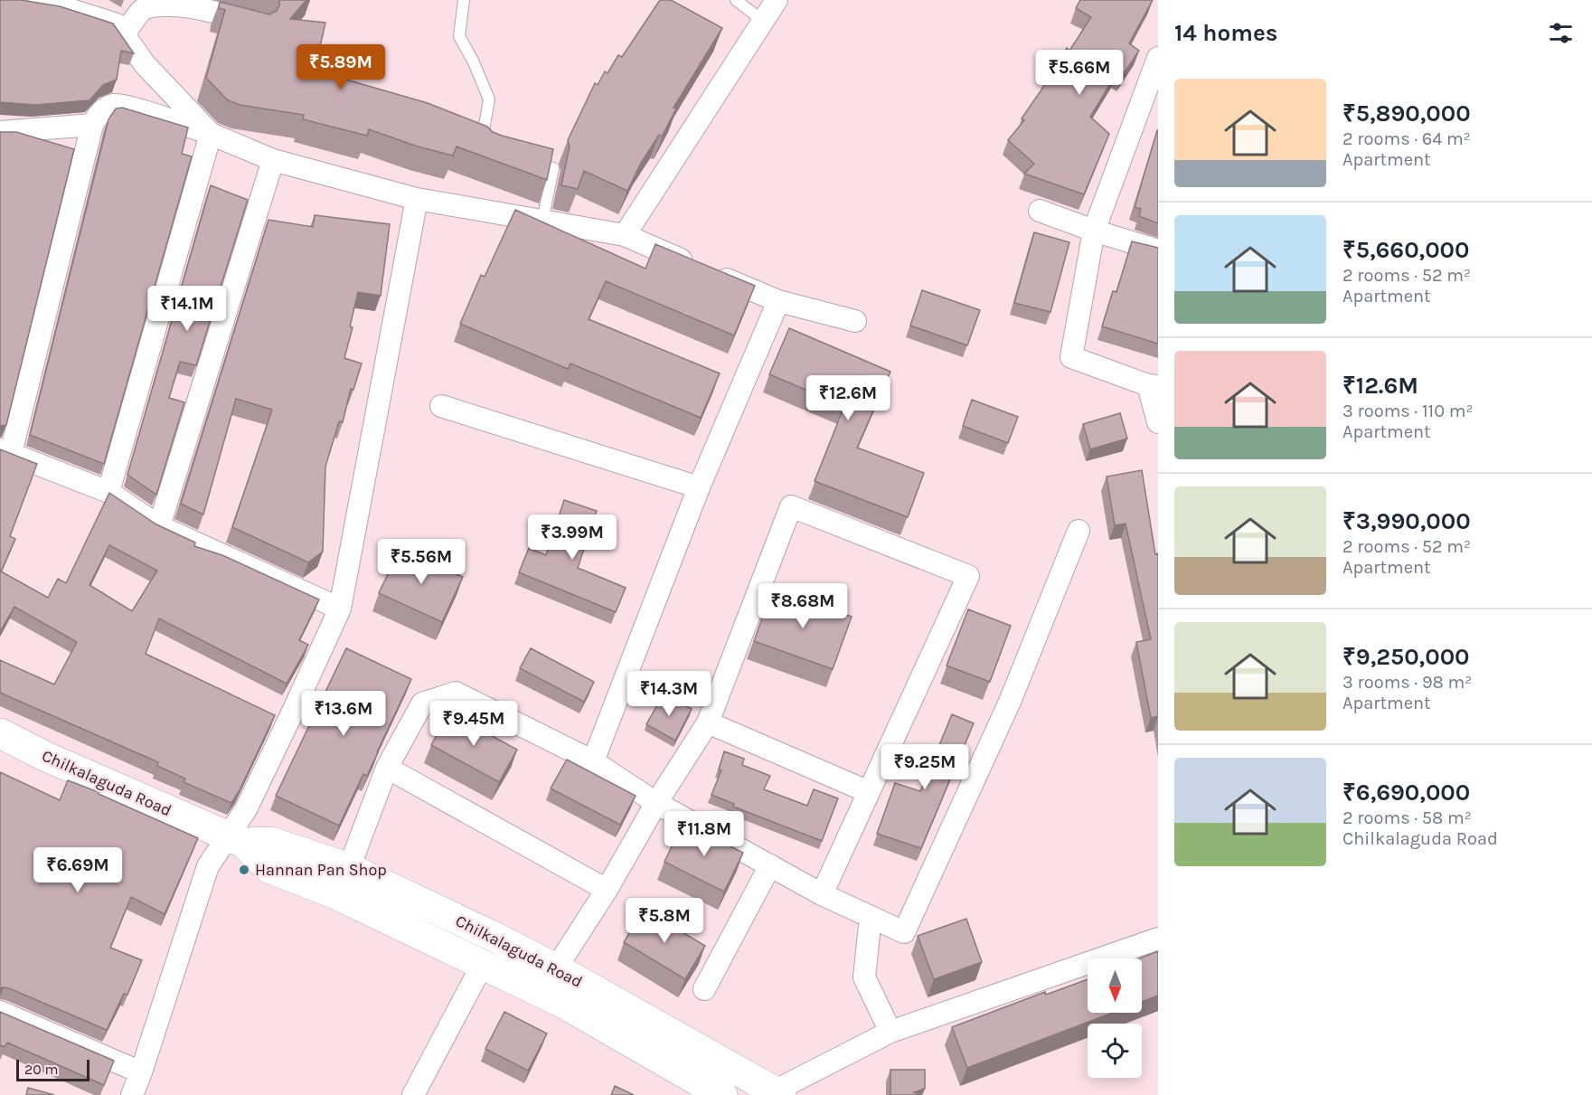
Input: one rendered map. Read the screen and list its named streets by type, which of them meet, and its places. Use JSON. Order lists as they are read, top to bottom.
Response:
{
  "streets": {
    "main road": ["Chilkalaguda Road"]
  },
  "places": ["Hannan Pan Shop"],
  "scale_bar": "20 m",
  "north": "bottom",
  "page": {
    "heading": "14 homes",
    "price": [
      "₹5.89M",
      "₹5.66M",
      "₹14.1M",
      "₹12.6M",
      "₹3.99M",
      "₹5.56M",
      "₹8.68M",
      "₹14.3M",
      "₹13.6M",
      "₹9.45M",
      "₹9.25M",
      "₹11.8M",
      "₹6.69M",
      "₹5.8M"
    ],
    "list": [
      {
        "name": "₹5,890,000",
        "note": "2 rooms · 64 m² · Apartment"
      },
      {
        "name": "₹5,660,000",
        "note": "2 rooms · 52 m² · Apartment"
      },
      {
        "name": "₹12.6M",
        "note": "3 rooms · 110 m² · Apartment"
      },
      {
        "name": "₹3,990,000",
        "note": "2 rooms · 52 m² · Apartment"
      },
      {
        "name": "₹9,250,000",
        "note": "3 rooms · 98 m² · Apartment"
      },
      {
        "name": "₹6,690,000",
        "note": "2 rooms · 58 m² · Chilkalaguda Road"
      }
    ],
    "scale": "20 m"
  }
}
